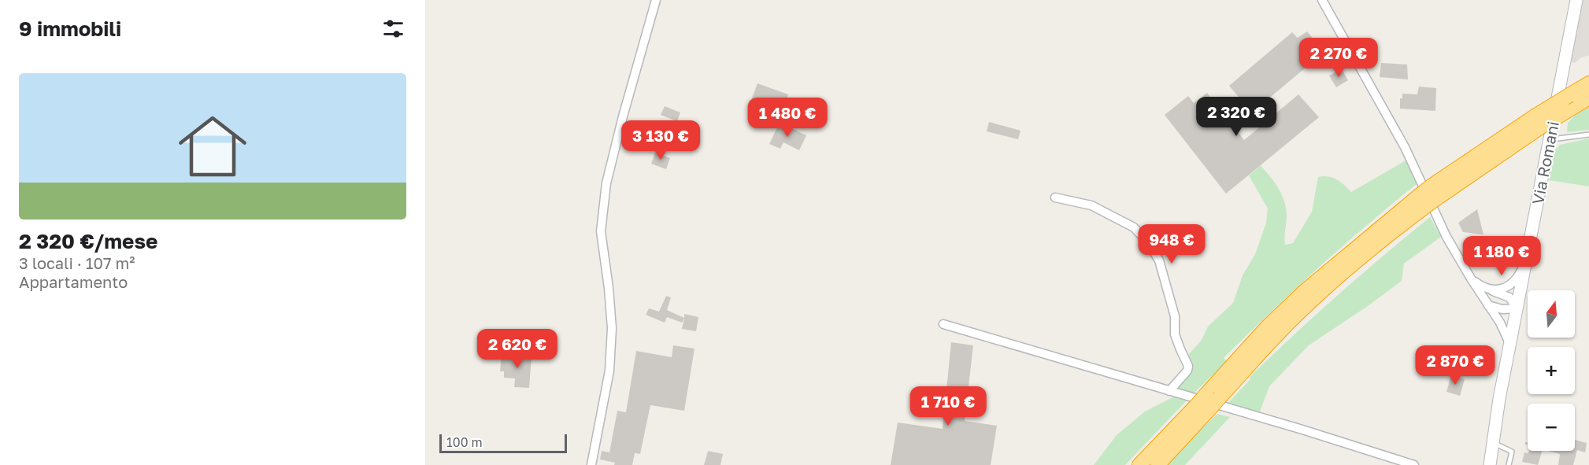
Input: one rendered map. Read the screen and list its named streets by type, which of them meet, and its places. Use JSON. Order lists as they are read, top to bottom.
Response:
{
  "streets": {
    "street": ["Via Romani"]
  },
  "scale_bar": "100 m",
  "north": "top",
  "page": {
    "heading": "9 immobili",
    "price": [
      "2 270 €",
      "2 320 €",
      "1 480 €",
      "3 130 €",
      "948 €",
      "1 180 €",
      "2 620 €",
      "2 870 €",
      "1 710 €"
    ],
    "list": [
      {
        "name": "2 320 €/mese",
        "note": "3 locali · 107 m² · Appartamento"
      }
    ],
    "map_buttons": ["+", "−"],
    "scale": "100 m"
  }
}
